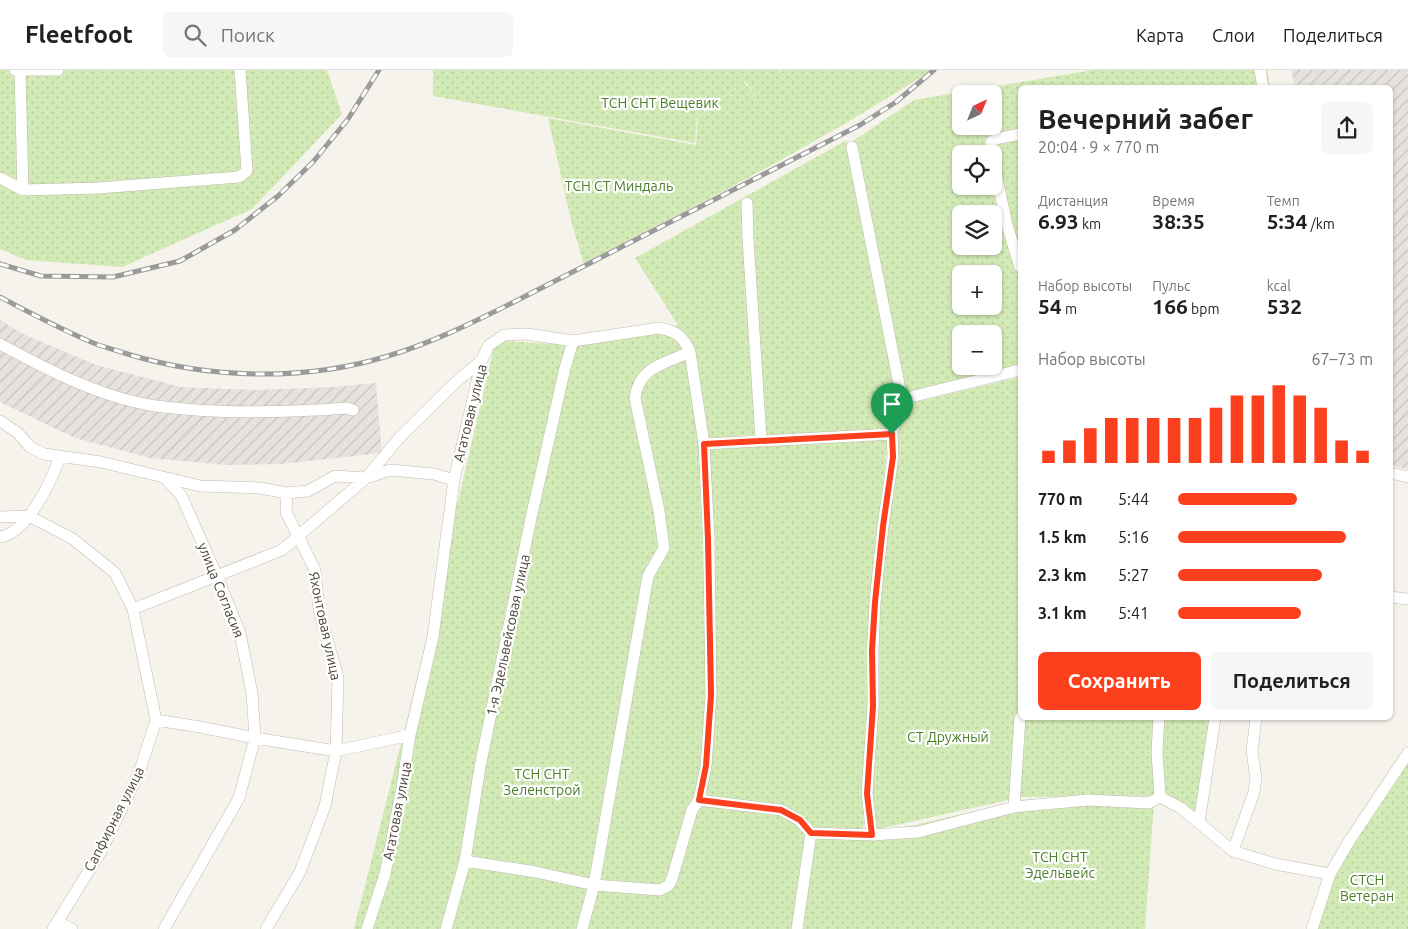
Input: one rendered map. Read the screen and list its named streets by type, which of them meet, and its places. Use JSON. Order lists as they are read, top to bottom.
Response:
{
  "streets": {
    "street": [
      "Агатовая улица",
      "улица Согласия",
      "Яхонтовая улица",
      "1-я Эдельвейсовая улица",
      "Сапфирная улица"
    ]
  },
  "crossings": [
    ["Агатовая улица", "1-я Эдельвейсовая улица"]
  ],
  "parks": [
    "ТСН СНТ Вещевик",
    "ТСН СТ Миндаль",
    "СТ Дружный",
    "ТСН СНТ Зеленстрой",
    "ТСН СНТ Эдельвейс",
    "СТСН Ветеран"
  ],
  "north": "top right",
  "page": {
    "header": "Fleetfoot",
    "search": "Поиск",
    "nav": ["Карта", "Слои", "Поделиться"],
    "map_buttons": ["+", "−"],
    "heading": ["Вечерний забег", "20:04 · 9 × 770 m"],
    "stats": [
      ["Дистанция", "6.93 km"],
      ["Время", "38:35"],
      ["Темп", "5:34 /km"],
      ["Набор высоты", "54 m"],
      ["Пульс", "166 bpm"],
      ["kcal", "532"]
    ],
    "chart": ["Набор высоты", "67–73 m"],
    "list": [
      {
        "name": "770 m",
        "note": "5:44"
      },
      {
        "name": "1.5 km",
        "note": "5:16"
      },
      {
        "name": "2.3 km",
        "note": "5:27"
      },
      {
        "name": "3.1 km",
        "note": "5:41"
      }
    ],
    "buttons": ["Сохранить", "Поделиться"]
  }
}
